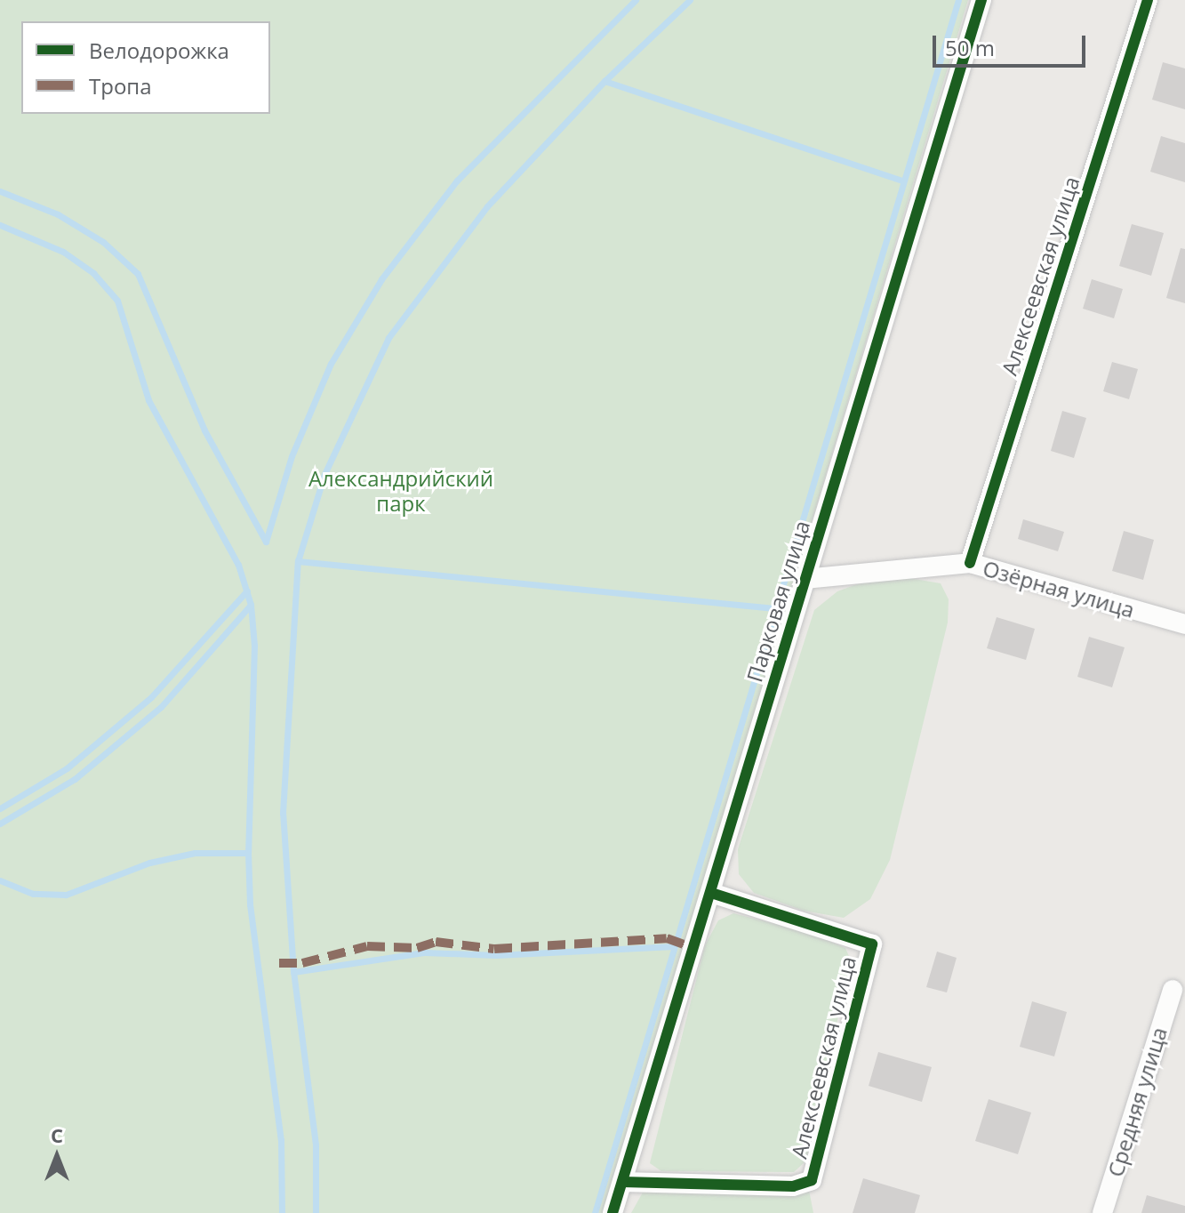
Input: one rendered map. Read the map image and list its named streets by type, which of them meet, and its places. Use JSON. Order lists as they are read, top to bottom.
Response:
{
  "streets": {
    "street": [
      "Алексеевская улица",
      "Озёрная улица",
      "Парковая улица",
      "Средняя улица"
    ]
  },
  "crossings": [
    ["Алексеевская улица", "Озёрная улица"],
    ["Алексеевская улица", "Парковая улица"],
    ["Озёрная улица", "Парковая улица"]
  ],
  "parks": ["Александрийский парк"],
  "legend": ["Велодорожка", "Тропа"],
  "scale_bar": "50 m",
  "north": "top"
}
